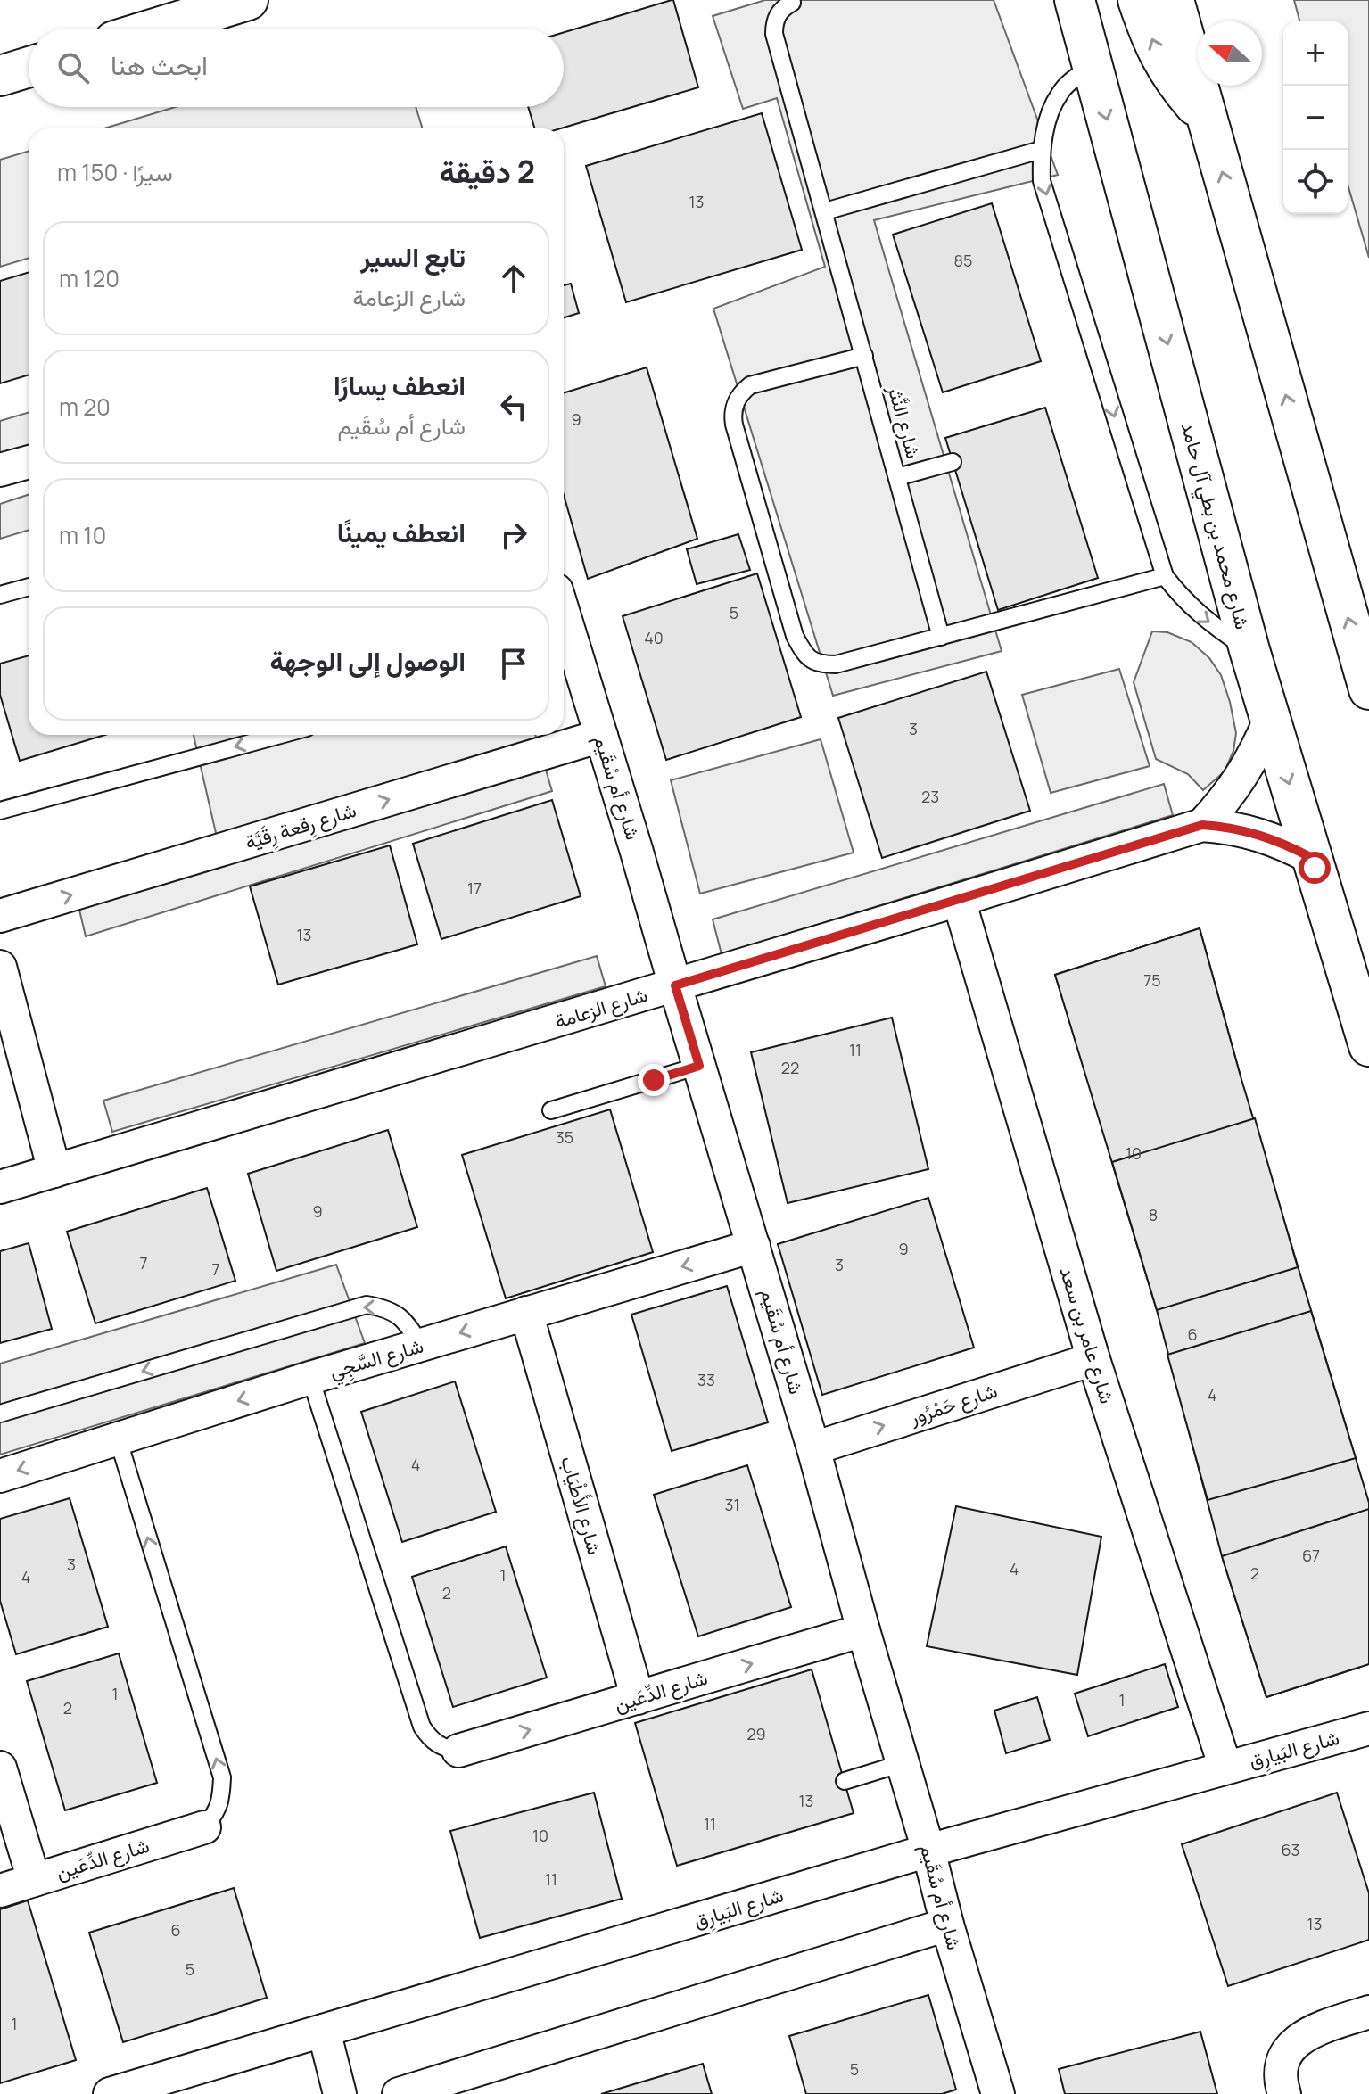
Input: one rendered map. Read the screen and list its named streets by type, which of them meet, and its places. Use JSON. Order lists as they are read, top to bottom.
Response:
{
  "streets": {
    "street": [
      "شارع محمد بن بطي آل حامد",
      "شارع أم سُقَيم",
      "شارع رِقعة رِقَيَّة",
      "شارع الزعامة",
      "شارع عامر بن سعد",
      "شارع السَّجِي",
      "شارع حَمْرُور",
      "شارع الأَطْيَاب",
      "شارع الدِّعَين",
      "شارع البَيارِق"
    ],
    "lane": ["شارع النَّثر"]
  },
  "crossings": [
    ["شارع محمد بن بطي آل حامد", "شارع الزعامة"],
    ["شارع أم سُقَيم", "شارع رِقعة رِقَيَّة"],
    ["شارع أم سُقَيم", "شارع الزعامة"],
    ["شارع أم سُقَيم", "شارع السَّجِي"],
    ["شارع أم سُقَيم", "شارع حَمْرُور"],
    ["شارع أم سُقَيم", "شارع الدِّعَين"],
    ["شارع أم سُقَيم", "شارع البَيارِق"],
    ["شارع الزعامة", "شارع عامر بن سعد"],
    ["شارع عامر بن سعد", "شارع حَمْرُور"],
    ["شارع عامر بن سعد", "شارع البَيارِق"],
    ["شارع السَّجِي", "شارع الأَطْيَاب"],
    ["شارع الأَطْيَاب", "شارع الدِّعَين"]
  ],
  "one_way": [
    "شارع رِقعة رِقَيَّة",
    "شارع السَّجِي",
    "شارع حَمْرُور",
    "شارع الدِّعَين"
  ],
  "house_numbers": [
    "13",
    "85",
    "9",
    "5",
    "40",
    "3",
    "23",
    "17",
    "13",
    "75",
    "11",
    "22",
    "35",
    "10",
    "9",
    "8",
    "9",
    "7",
    "3",
    "7",
    "6",
    "33",
    "4",
    "4",
    "31",
    "67",
    "3",
    "4",
    "2",
    "1",
    "4",
    "2",
    "1",
    "1",
    "2",
    "29",
    "13",
    "11",
    "10",
    "63",
    "11",
    "13",
    "6",
    "5",
    "1",
    "5"
  ],
  "north": "left",
  "page": {
    "map_buttons": ["+", "−"],
    "search": "ابحث هنا",
    "heading": ["2 دقيقة", "سيرًا · 150 m"],
    "list": [
      ["تابع السير", "شارع الزعامة", "120 m"],
      ["انعطف يسارًا", "شارع أم سُقَيم", "20 m"],
      ["انعطف يمينًا", "10 m"],
      "الوصول إلى الوجهة"
    ]
  }
}
